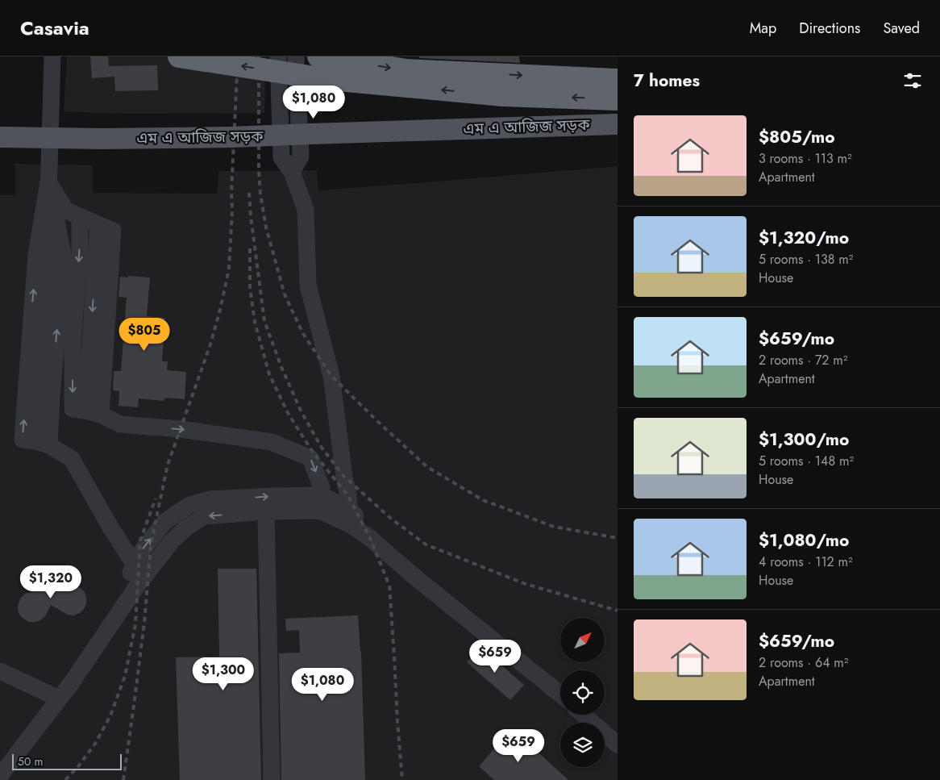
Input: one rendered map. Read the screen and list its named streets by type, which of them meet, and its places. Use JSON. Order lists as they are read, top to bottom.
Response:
{
  "streets": {
    "main road": ["এম এ আজিজ সড়ক"]
  },
  "scale_bar": "50 m",
  "north": "top right",
  "page": {
    "header": "Casavia",
    "nav": ["Map", "Directions", "Saved"],
    "heading": "7 homes",
    "price": [
      "$1,080",
      "$805",
      "$1,320",
      "$659",
      "$1,300",
      "$1,080",
      "$659"
    ],
    "list": [
      {
        "name": "$805/mo",
        "note": "3 rooms · 113 m² · Apartment"
      },
      {
        "name": "$1,320/mo",
        "note": "5 rooms · 138 m² · House"
      },
      {
        "name": "$659/mo",
        "note": "2 rooms · 72 m² · Apartment"
      },
      {
        "name": "$1,300/mo",
        "note": "5 rooms · 148 m² · House"
      },
      {
        "name": "$1,080/mo",
        "note": "4 rooms · 112 m² · House"
      },
      {
        "name": "$659/mo",
        "note": "2 rooms · 64 m² · Apartment"
      }
    ],
    "scale": "50 m"
  }
}
